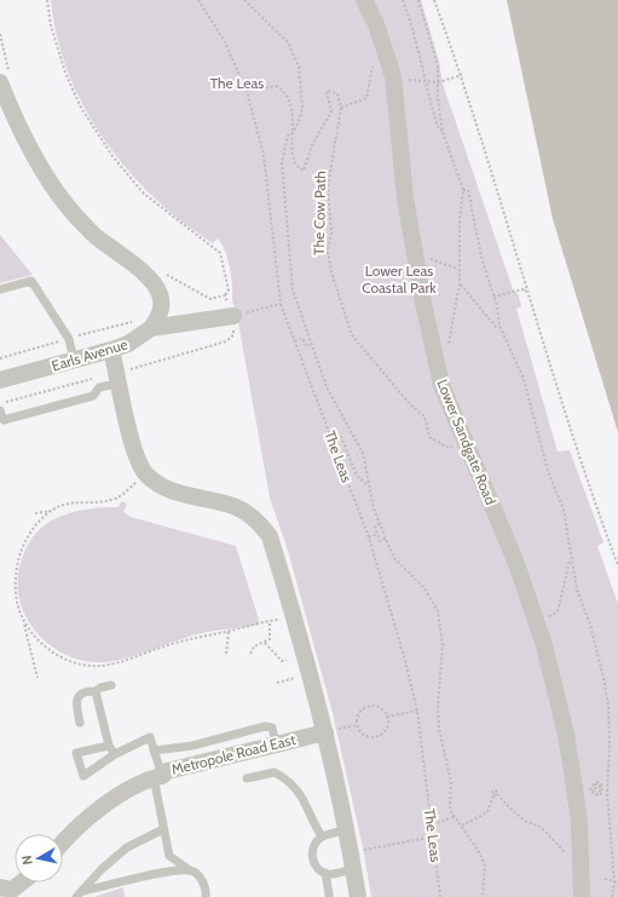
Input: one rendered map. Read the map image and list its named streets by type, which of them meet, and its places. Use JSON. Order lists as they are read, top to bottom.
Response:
{
  "streets": {
    "street": ["Earls Avenue", "Lower Sandgate Road", "Metropole Road East"],
    "path": ["The Cow Path", "The Leas"]
  },
  "crossings": [
    ["The Cow Path", "Lower Sandgate Road"]
  ],
  "parks": ["The Leas", "Lower Leas Coastal Park"],
  "north": "left"
}
